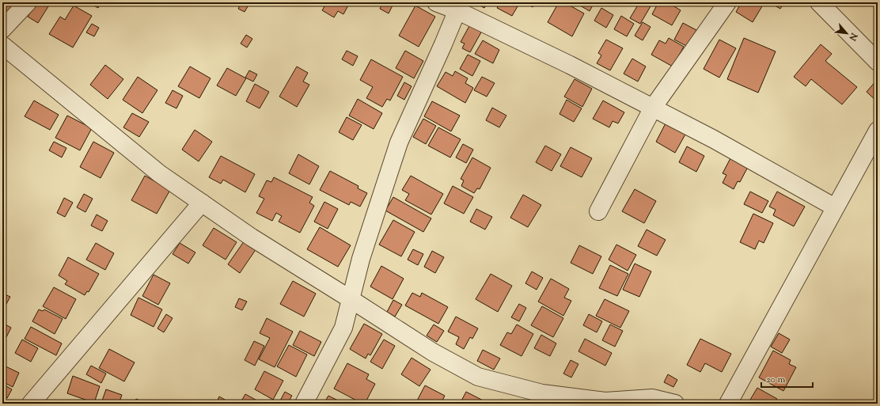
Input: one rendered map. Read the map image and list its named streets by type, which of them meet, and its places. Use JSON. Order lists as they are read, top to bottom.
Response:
{
  "scale_bar": "20 m",
  "north": "bottom right"
}
